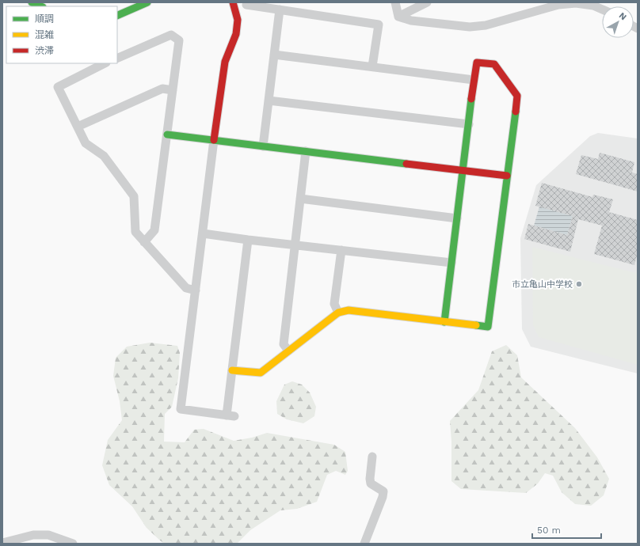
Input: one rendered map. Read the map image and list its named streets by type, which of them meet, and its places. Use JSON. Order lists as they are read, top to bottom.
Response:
{
  "places": ["市立亀山中学校"],
  "legend": ["順調", "混雑", "渋滞"],
  "scale_bar": "50 m",
  "north": "top right"
}
